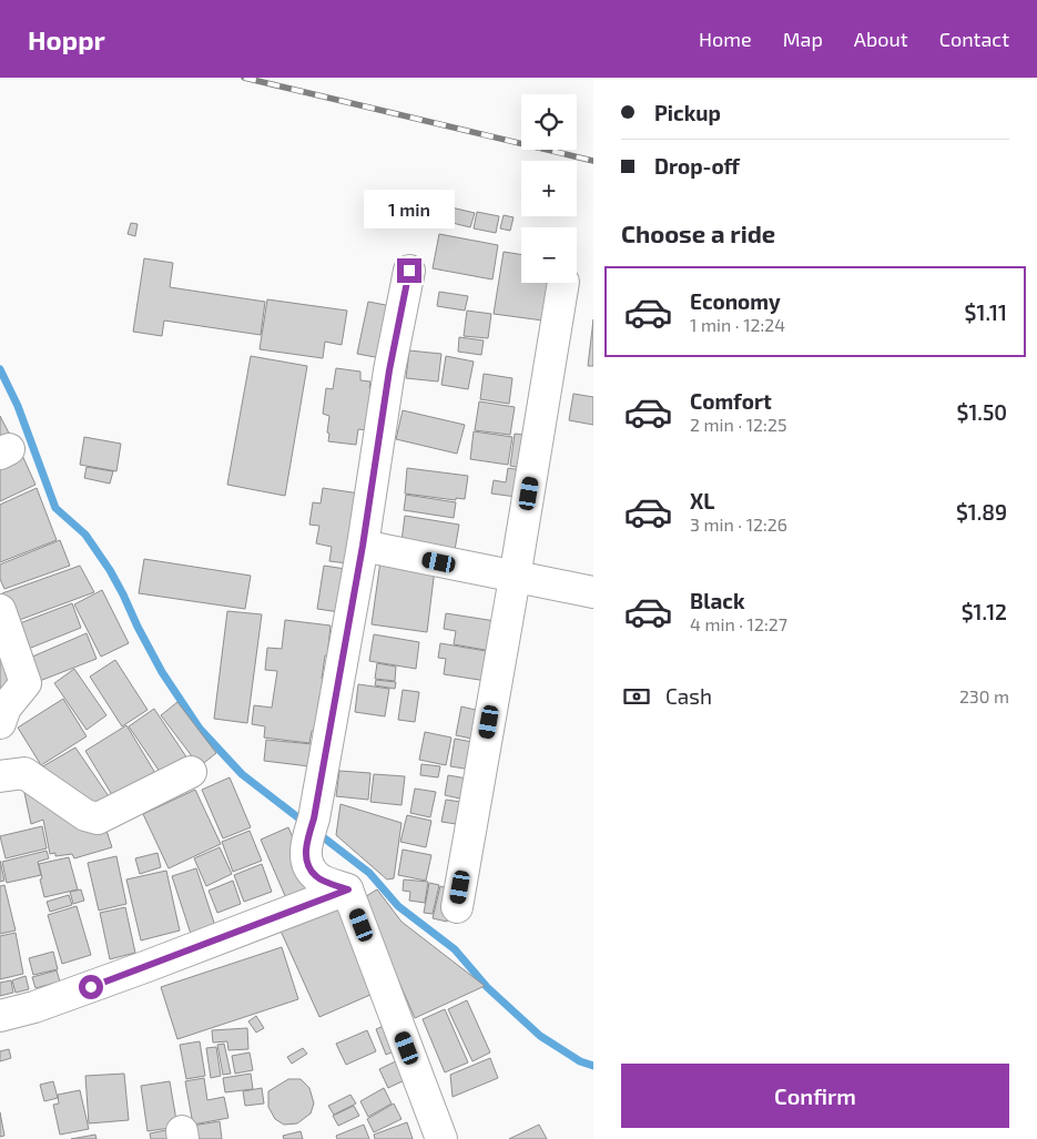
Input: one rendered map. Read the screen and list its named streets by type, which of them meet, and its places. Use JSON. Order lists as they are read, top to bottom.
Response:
{
  "page": {
    "header": "Hoppr",
    "nav": [
      "Home",
      "Map",
      "About",
      "Contact"
    ],
    "banner": ["Pickup", "Drop-off"],
    "map_buttons": ["+", "−"],
    "bubble": "1 min",
    "heading": "Choose a ride",
    "list": [
      {
        "name": "Economy",
        "note": "1 min · 12:24",
        "value": "$1.11"
      },
      {
        "name": "Comfort",
        "note": "2 min · 12:25",
        "value": "$1.50"
      },
      {
        "name": "XL",
        "note": "3 min · 12:26",
        "value": "$1.89"
      },
      {
        "name": "Black",
        "note": "4 min · 12:27",
        "value": "$1.12"
      }
    ],
    "pay": ["Cash", "230 m"],
    "buttons": "Confirm"
  }
}
